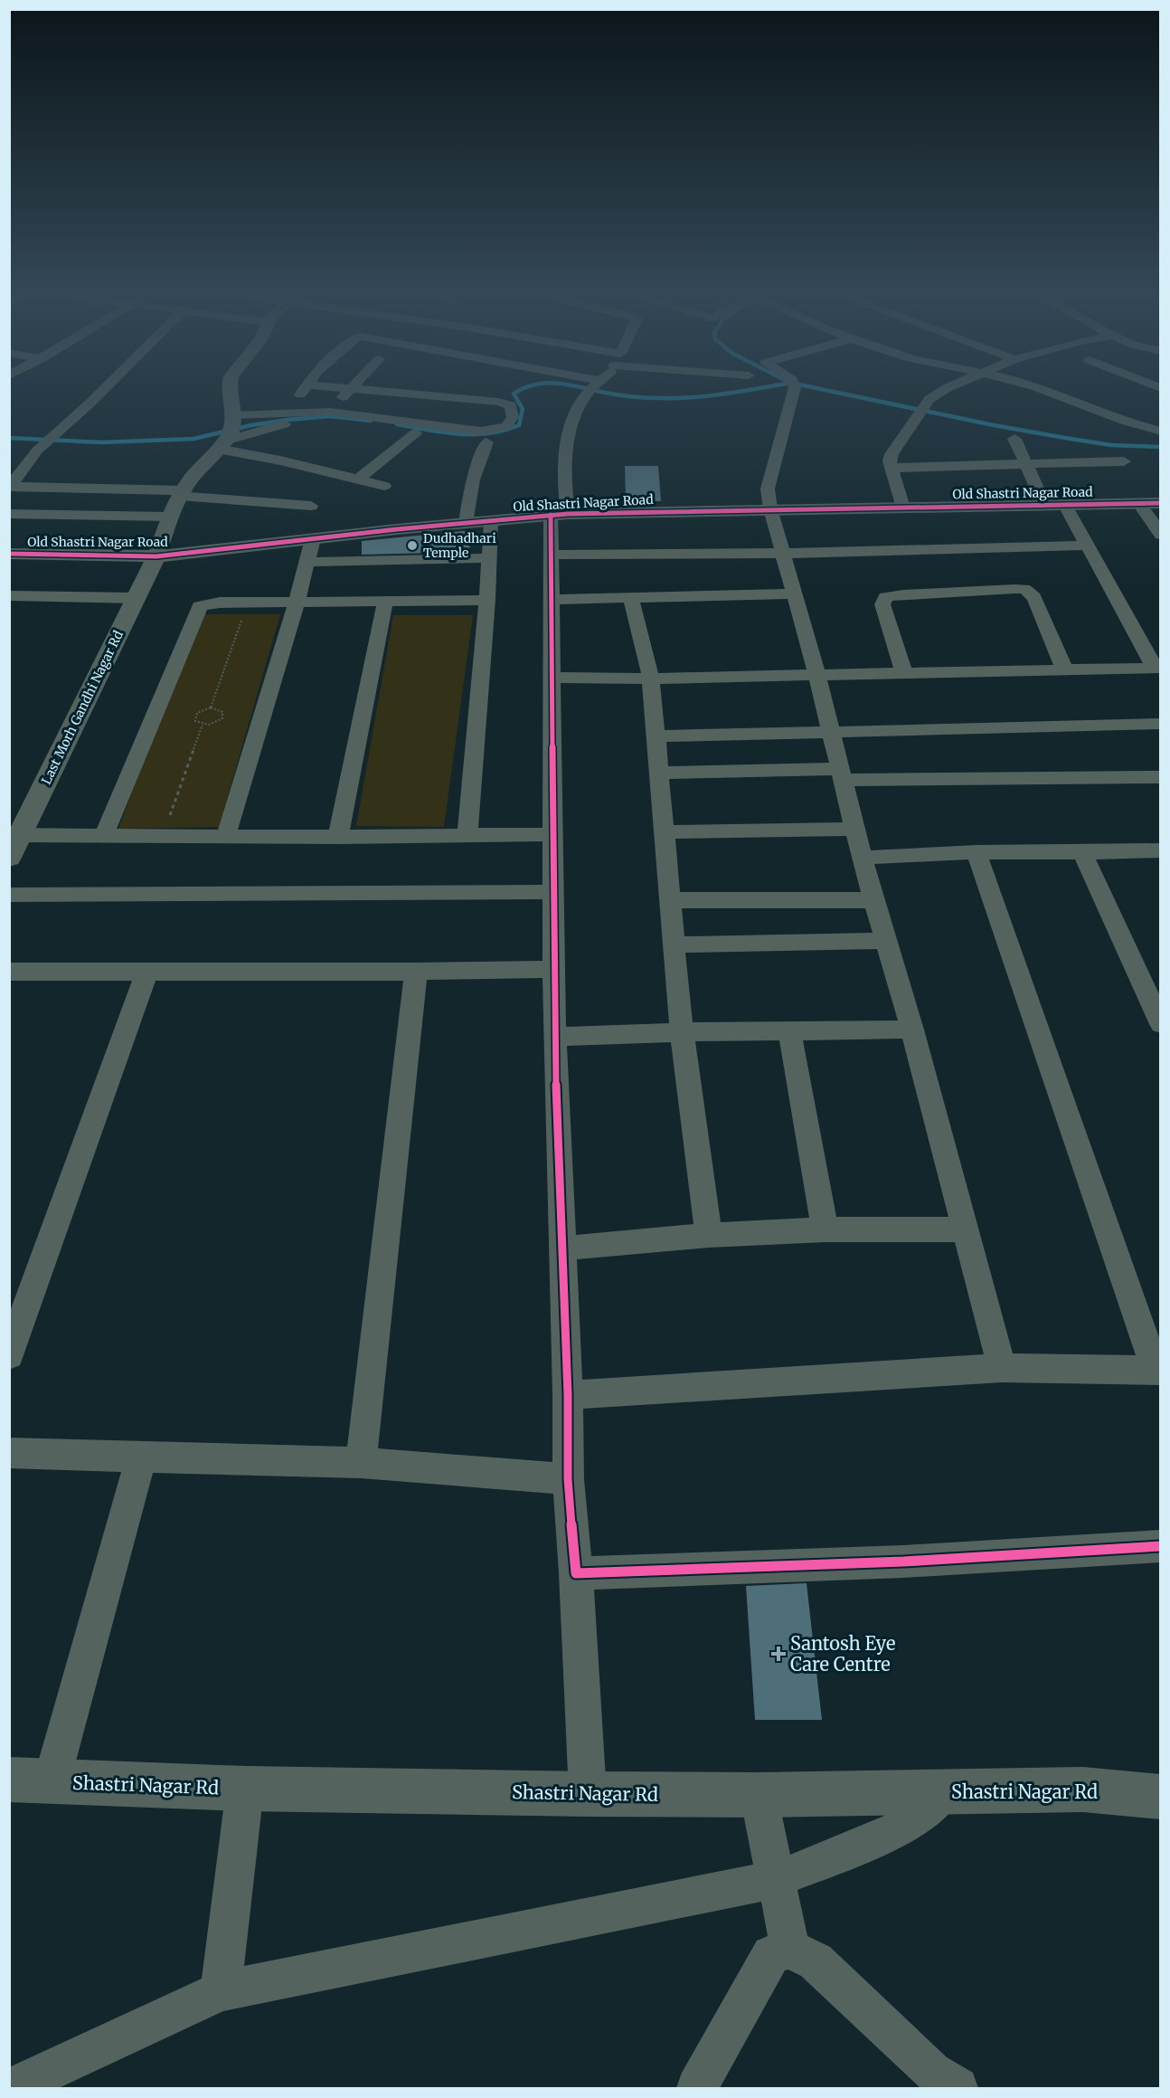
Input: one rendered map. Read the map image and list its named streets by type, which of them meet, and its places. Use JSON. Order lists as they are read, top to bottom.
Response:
{
  "streets": {
    "street": ["Old Shastri Nagar Road", "Last Morh Gandhi Nagar Rd", "Shastri Nagar Rd"]
  },
  "crossings": [
    ["Old Shastri Nagar Road", "Last Morh Gandhi Nagar Rd"]
  ],
  "places": {
    "other": ["Dudhadhari Temple"],
    "health": ["Santosh Eye Care Centre"]
  }
}
